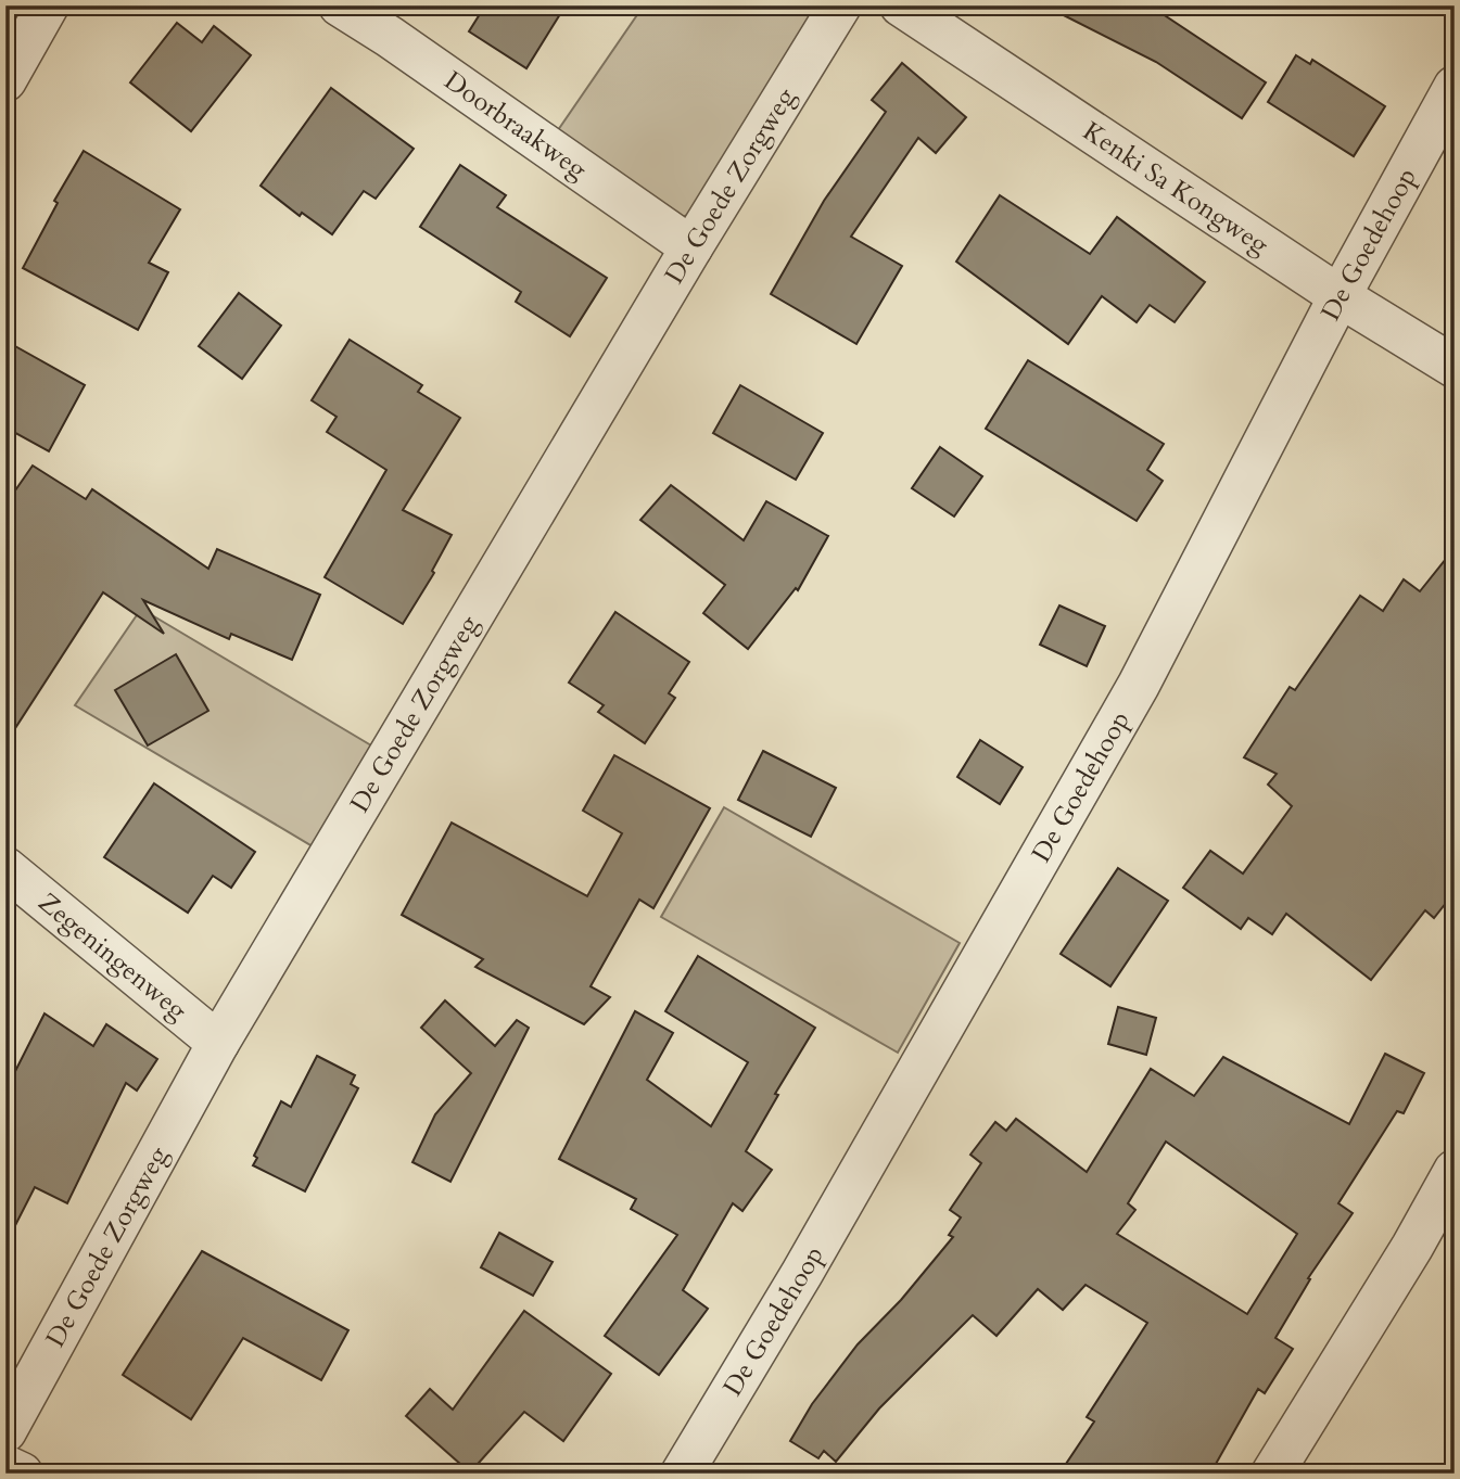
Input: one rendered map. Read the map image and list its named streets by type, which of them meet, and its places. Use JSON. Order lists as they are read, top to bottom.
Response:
{
  "streets": {
    "street": [
      "Doorbraakweg",
      "De Goede Zorgweg",
      "Kenki Sa Kongweg",
      "De Goedehoop",
      "Zegeningenweg"
    ]
  },
  "crossings": [
    ["Doorbraakweg", "De Goede Zorgweg"],
    ["De Goede Zorgweg", "Zegeningenweg"],
    ["Kenki Sa Kongweg", "De Goedehoop"]
  ]
}
